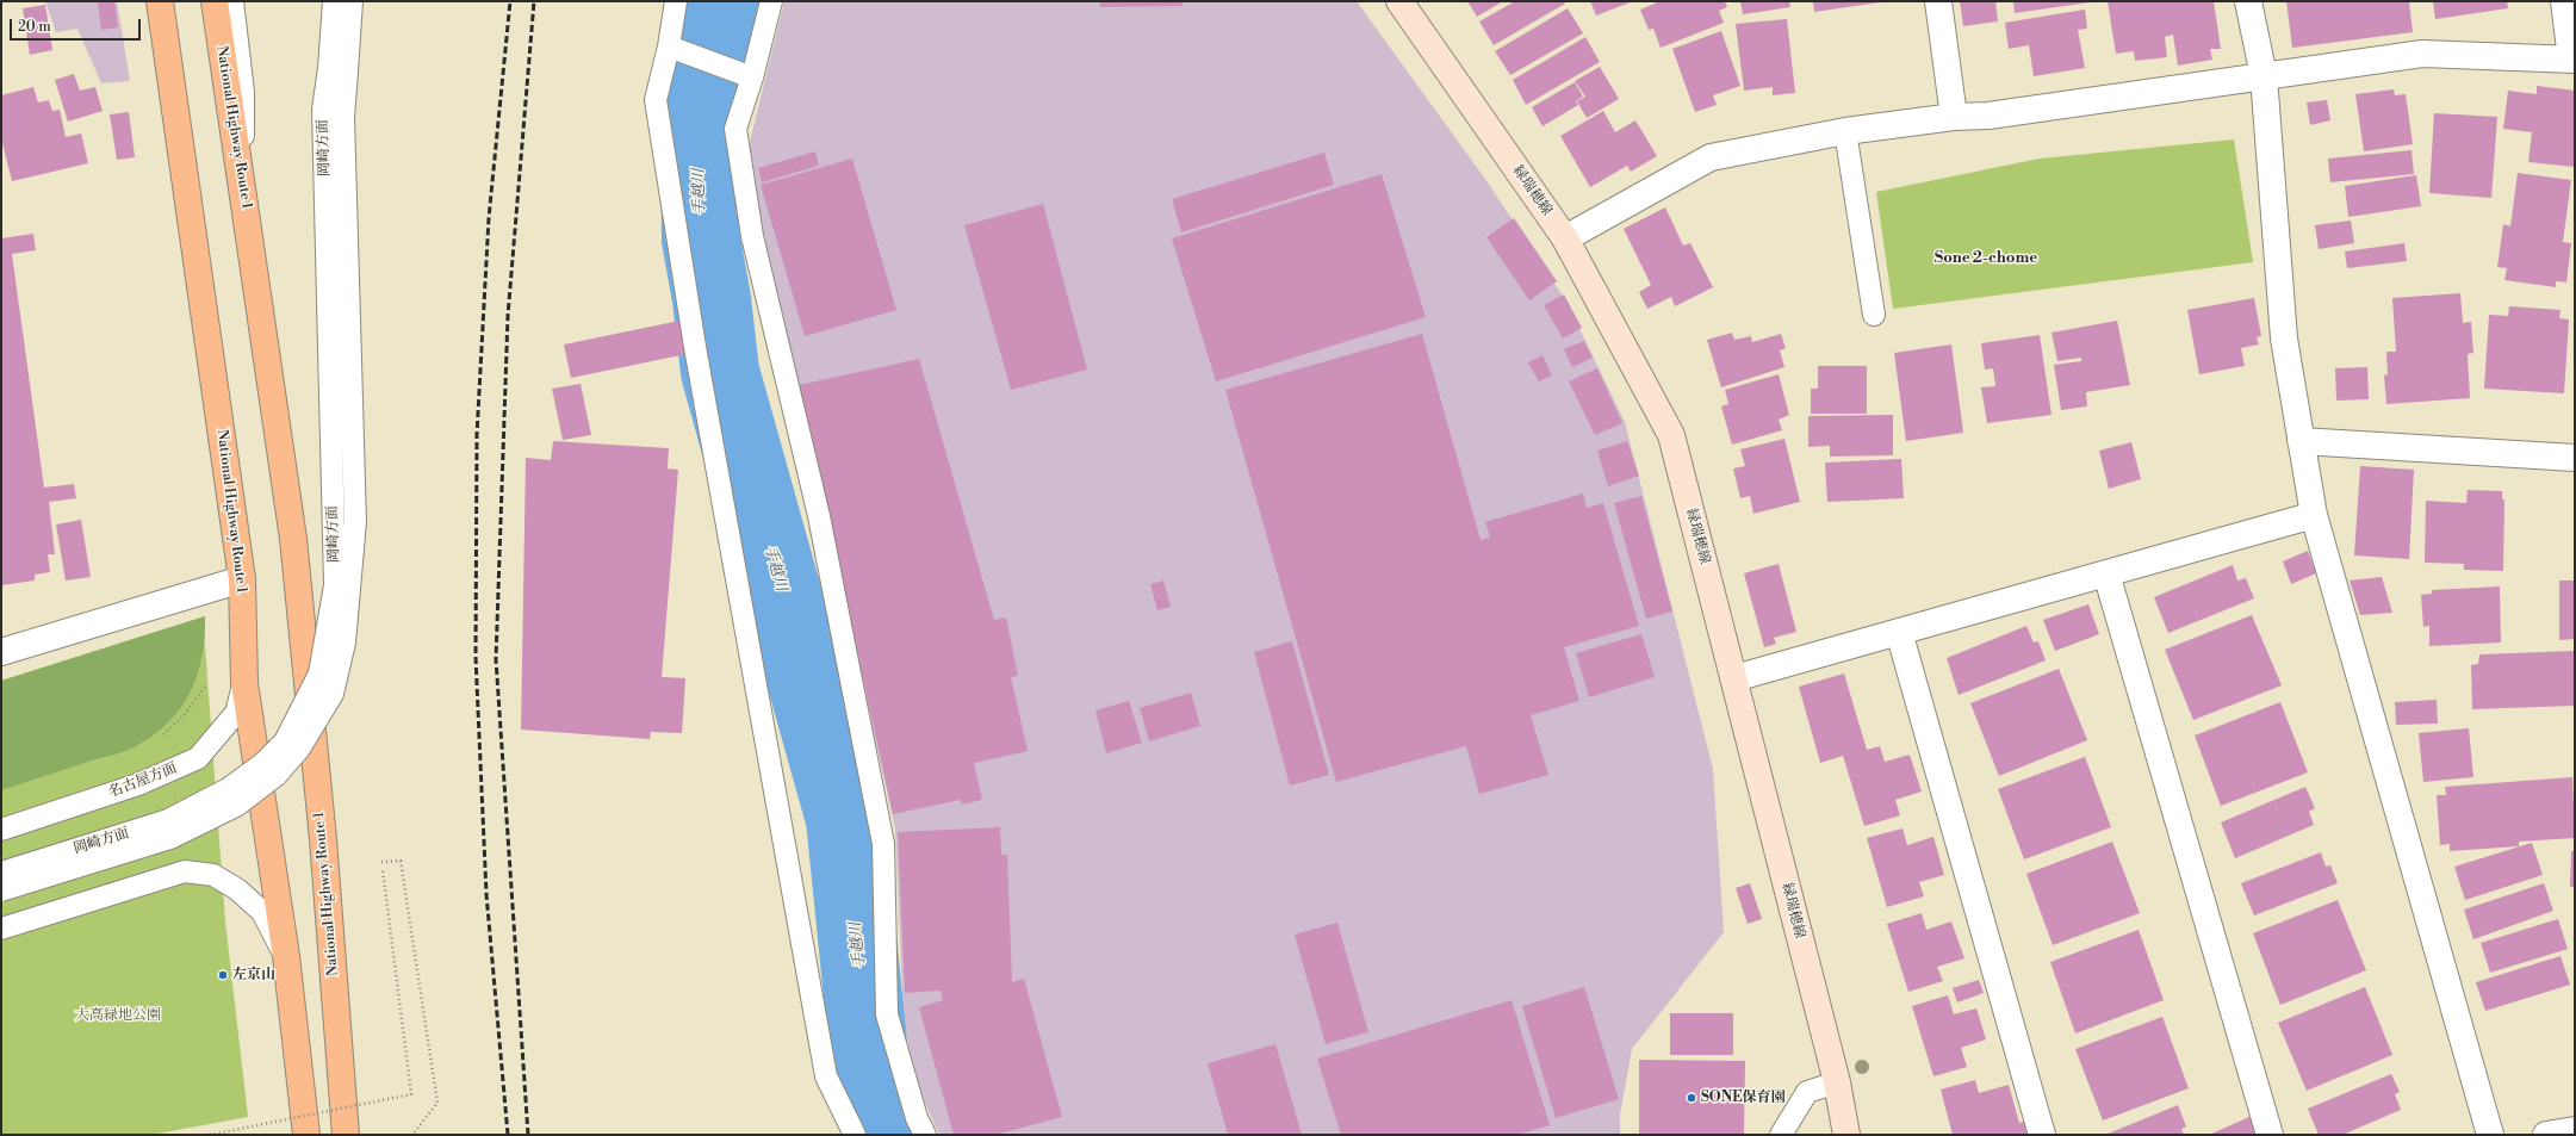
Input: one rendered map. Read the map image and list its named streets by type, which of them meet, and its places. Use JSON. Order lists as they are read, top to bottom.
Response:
{
  "streets": {
    "highway": ["National Highway Route 1"],
    "main road": ["緑瑞穂線"],
    "lane": ["岡崎方面", "名古屋方面"]
  },
  "crossings": [
    ["National Highway Route 1", "名古屋方面"]
  ],
  "districts": ["Sone 2-chome"],
  "water": ["手越川"],
  "parks": ["大高緑地公園"],
  "places": ["左京山", "SONE保育園"],
  "scale_bar": "20 m"
}
